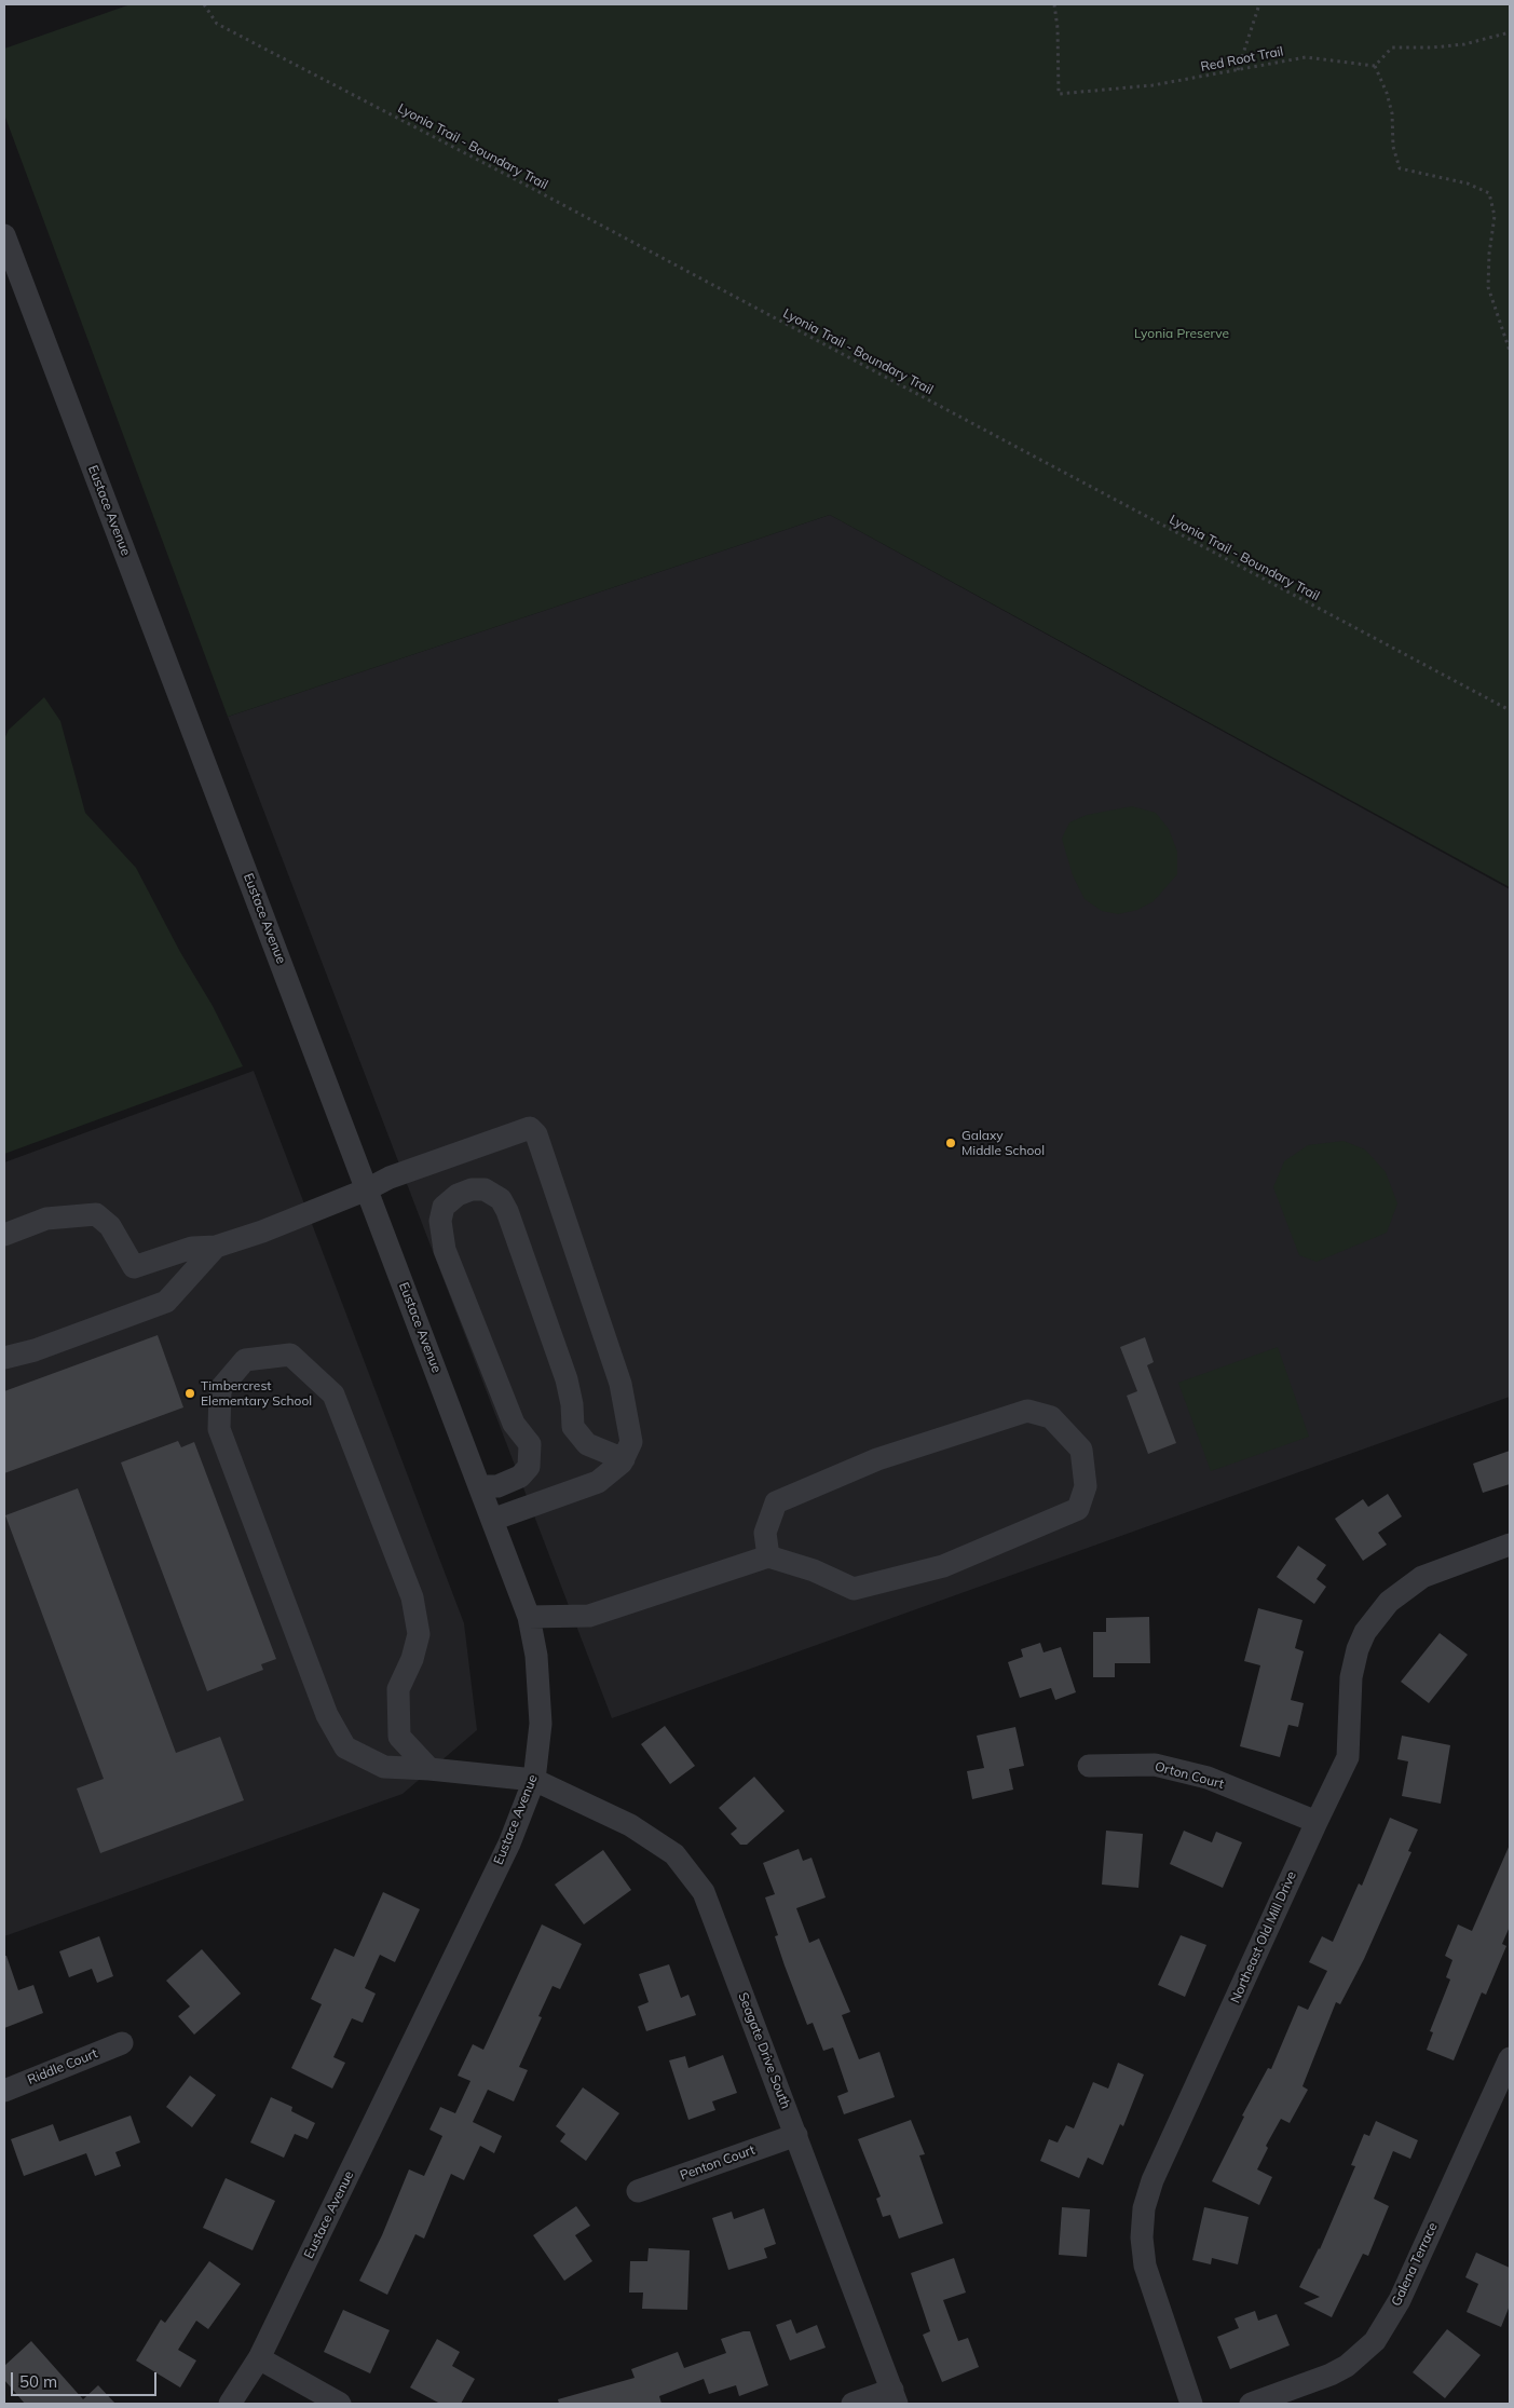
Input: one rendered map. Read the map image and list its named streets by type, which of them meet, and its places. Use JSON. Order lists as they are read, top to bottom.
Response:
{
  "streets": {
    "street": [
      "Eustace Avenue",
      "Orton Court",
      "Northeast Old Mill Drive",
      "Seagate Drive South",
      "Riddle Court",
      "Penton Court",
      "Galena Terrace"
    ],
    "path": ["Red Root Trail", "Lyonia Trail - Boundary Trail"]
  },
  "crossings": [
    ["Eustace Avenue", "Seagate Drive South"],
    ["Orton Court", "Northeast Old Mill Drive"],
    ["Seagate Drive South", "Penton Court"]
  ],
  "parks": ["Lyonia Preserve"],
  "places": ["Galaxy Middle School", "Timbercrest Elementary School"],
  "scale_bar": "50 m"
}
